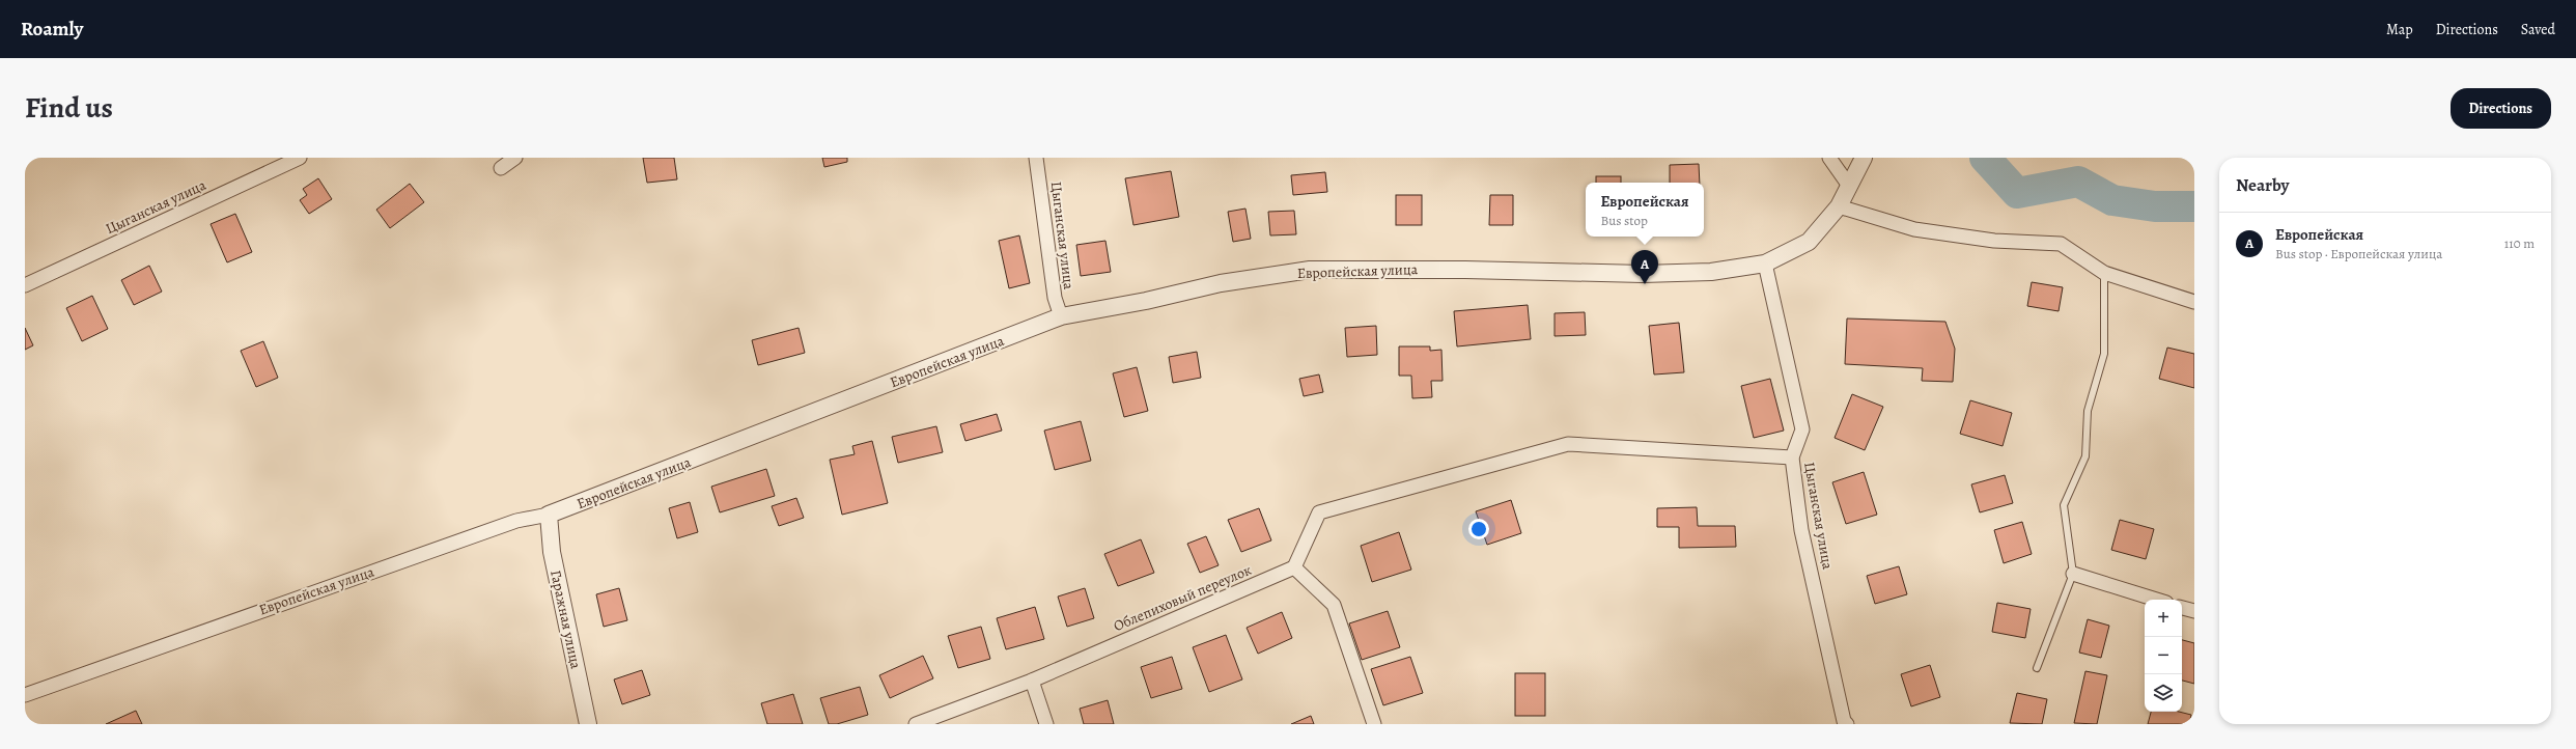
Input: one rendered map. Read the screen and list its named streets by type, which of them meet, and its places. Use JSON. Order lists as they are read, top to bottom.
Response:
{
  "streets": {
    "street": [
      "Цыганская улица",
      "Европейская улица",
      "Облепиховый переулок",
      "Гаражная улица"
    ]
  },
  "crossings": [
    ["Цыганская улица", "Европейская улица"],
    ["Европейская улица", "Гаражная улица"]
  ],
  "page": {
    "header": "Roamly",
    "nav": ["Map", "Directions", "Saved"],
    "title": "Find us",
    "buttons": "Directions",
    "heading": "Nearby",
    "popup": ["Европейская", "Bus stop"],
    "list": [
      {
        "mark": "A",
        "name": "Европейская",
        "note": "Bus stop · Европейская улица",
        "value": "110 m"
      }
    ],
    "pins": "A",
    "map_buttons": ["+", "−"]
  }
}
